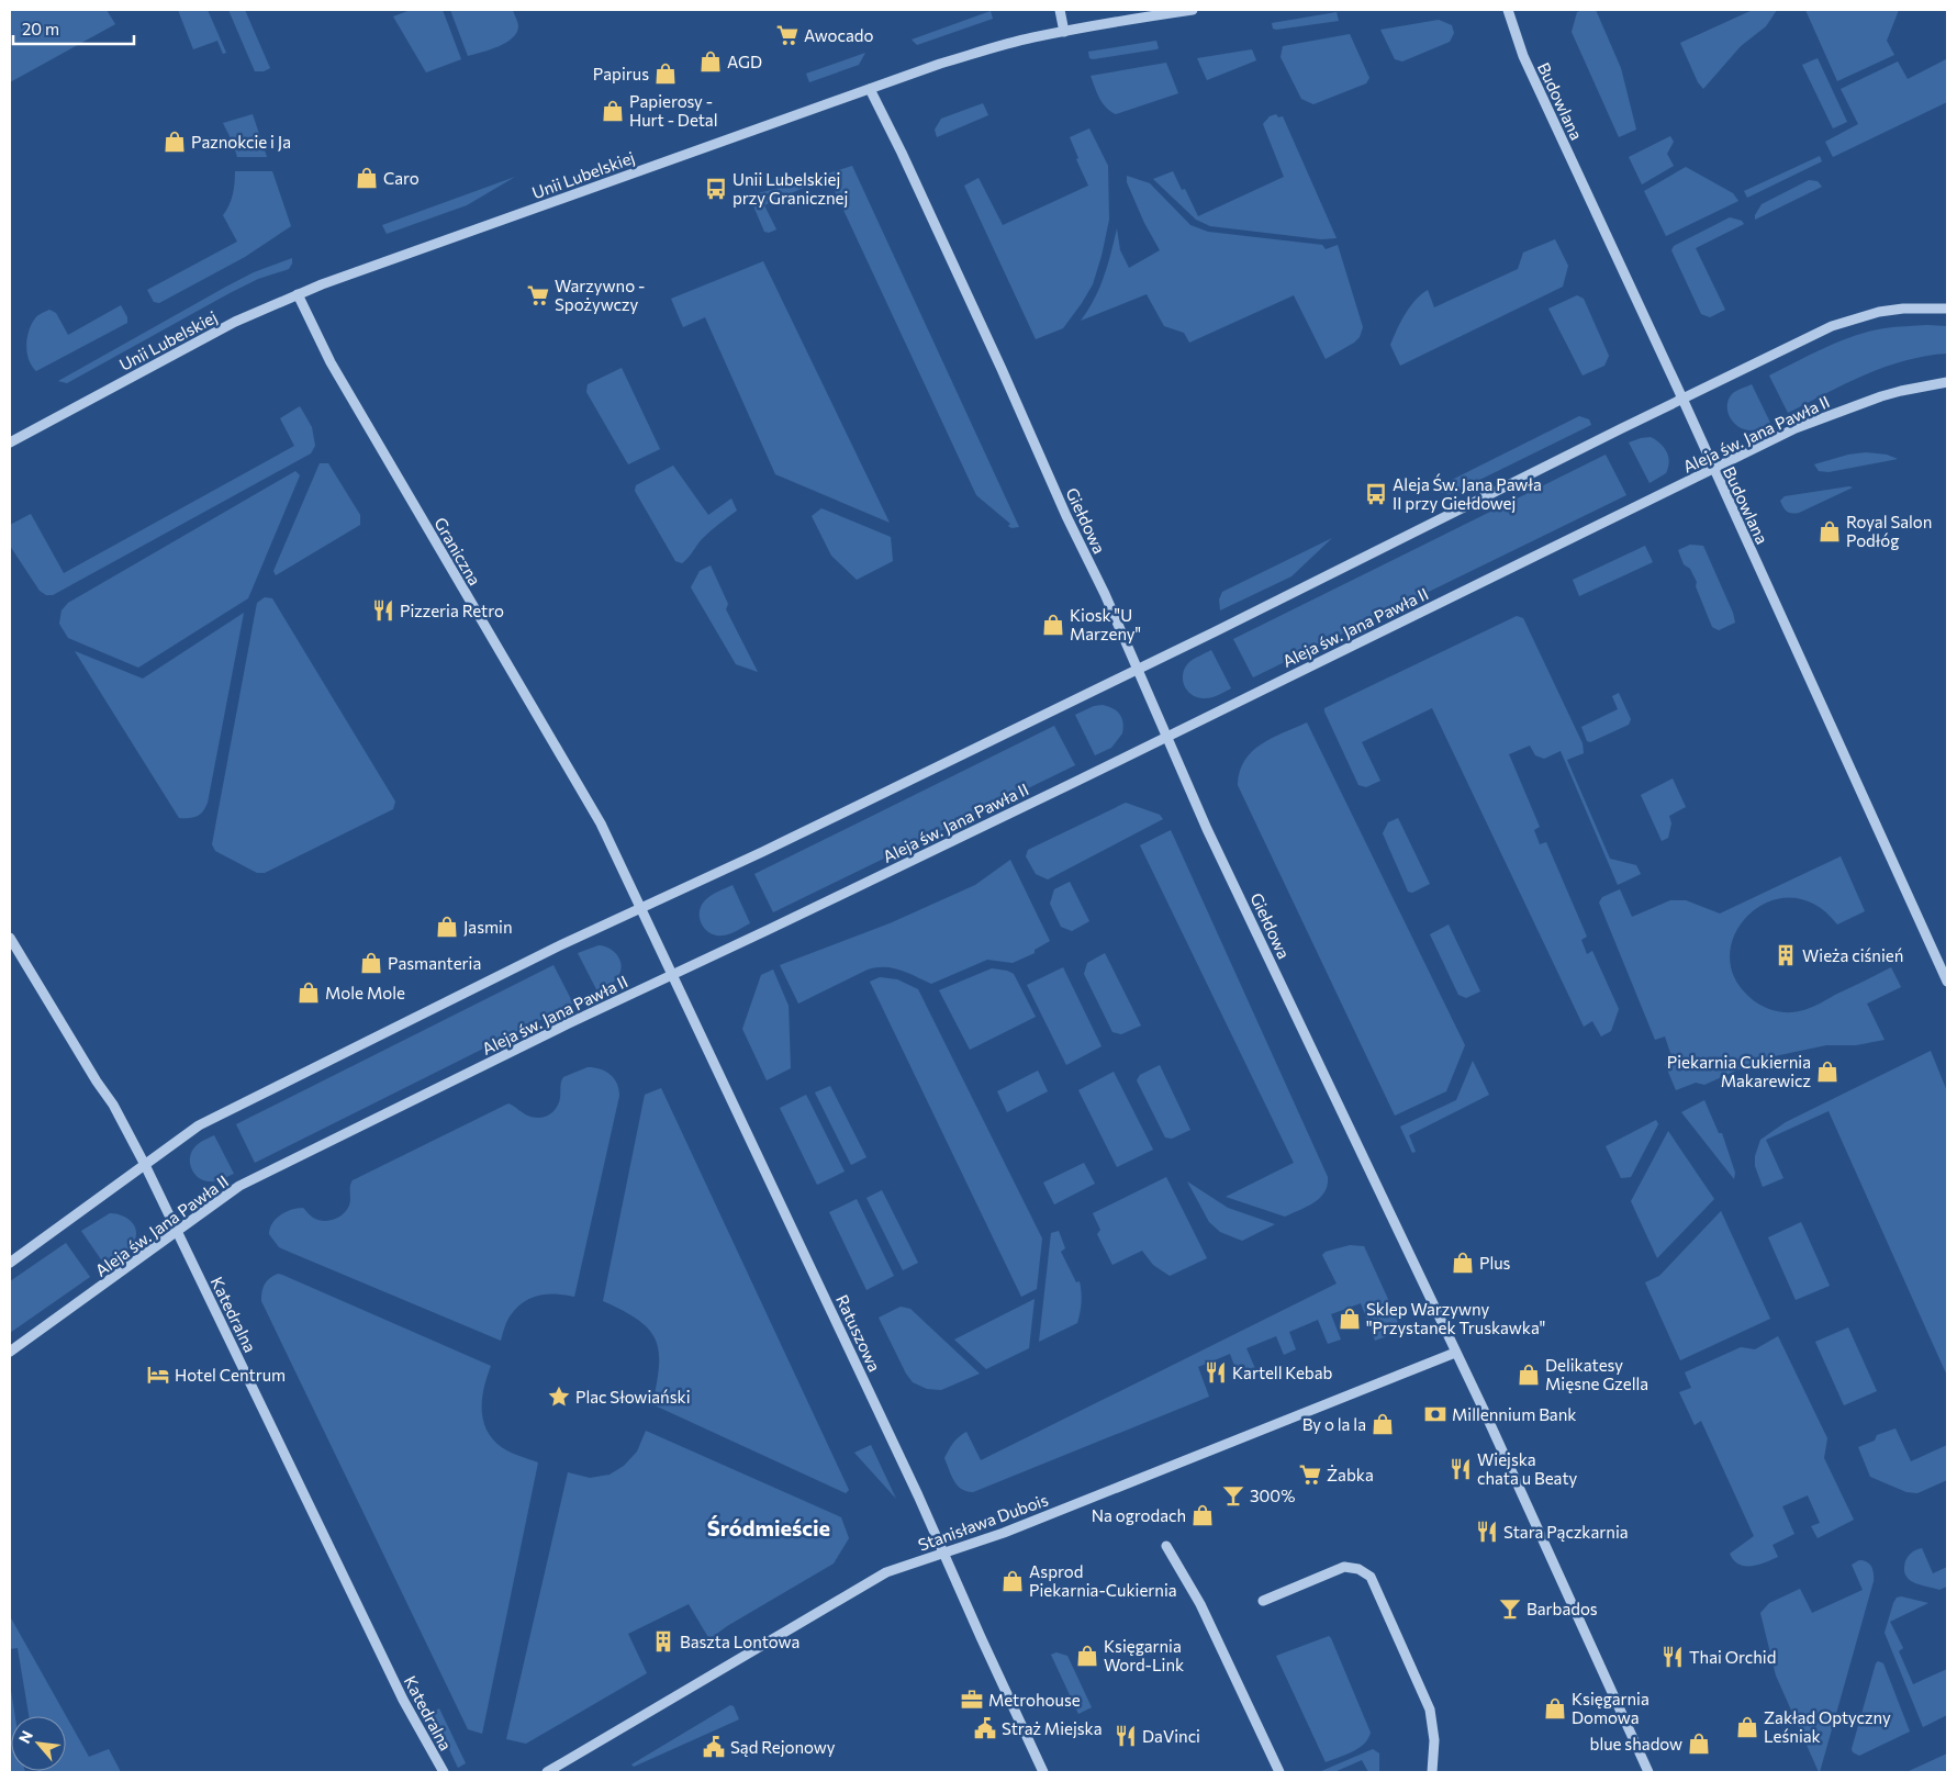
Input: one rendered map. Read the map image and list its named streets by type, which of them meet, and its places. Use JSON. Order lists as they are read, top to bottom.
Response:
{
  "streets": {
    "street": [
      "Budowlana",
      "Unii Lubelskiej",
      "Aleja św. Jana Pawła II",
      "Giełdowa",
      "Graniczna",
      "Katedralna",
      "Ratuszowa",
      "Stanisława Dubois"
    ]
  },
  "crossings": [
    ["Budowlana", "Aleja św. Jana Pawła II"],
    ["Unii Lubelskiej", "Giełdowa"],
    ["Unii Lubelskiej", "Graniczna"],
    ["Aleja św. Jana Pawła II", "Giełdowa"],
    ["Aleja św. Jana Pawła II", "Katedralna"],
    ["Aleja św. Jana Pawła II", "Ratuszowa"],
    ["Giełdowa", "Stanisława Dubois"],
    ["Graniczna", "Ratuszowa"],
    ["Ratuszowa", "Stanisława Dubois"]
  ],
  "districts": ["Śródmieście"],
  "places": {
    "supermarket": ["Awocado", "Warzywno - Spożywczy", "Żabka"],
    "shop": [
      "AGD",
      "Papirus",
      "Papierosy - Hurt - Detal",
      "Paznokcie i Ja",
      "Caro",
      "Royal Salon Podłóg",
      "Kiosk \"U Marzeny\"",
      "Jasmin",
      "Pasmanteria",
      "Mole Mole",
      "Piekarnia Cukiernia Makarewicz",
      "Plus",
      "Sklep Warzywny \"Przystanek Truskawka\"",
      "Delikatesy Mięsne Gzella",
      "By o la la",
      "Na ogrodach",
      "Asprod Piekarnia-Cukiernia",
      "Księgarnia Word-Link",
      "Księgarnia Domowa",
      "Zakład Optyczny Leśniak",
      "blue shadow"
    ],
    "bus stop": ["Unii Lubelskiej przy Granicznej", "Aleja Św. Jana Pawła II przy Giełdowej"],
    "restaurant": [
      "Pizzeria Retro",
      "Kartell Kebab",
      "Wiejska chata u Beaty",
      "Stara Pączkarnia",
      "Thai Orchid",
      "DaVinci"
    ],
    "building": ["Wieża ciśnień", "Baszta Lontowa"],
    "hotel": ["Hotel Centrum"],
    "place": ["Plac Słowiański"],
    "bank": ["Millennium Bank"],
    "bar": ["300%", "Barbados"],
    "office": ["Metrohouse"],
    "public building": ["Straż Miejska", "Sąd Rejonowy"]
  },
  "scale_bar": "20 m",
  "north": "top left"
}
